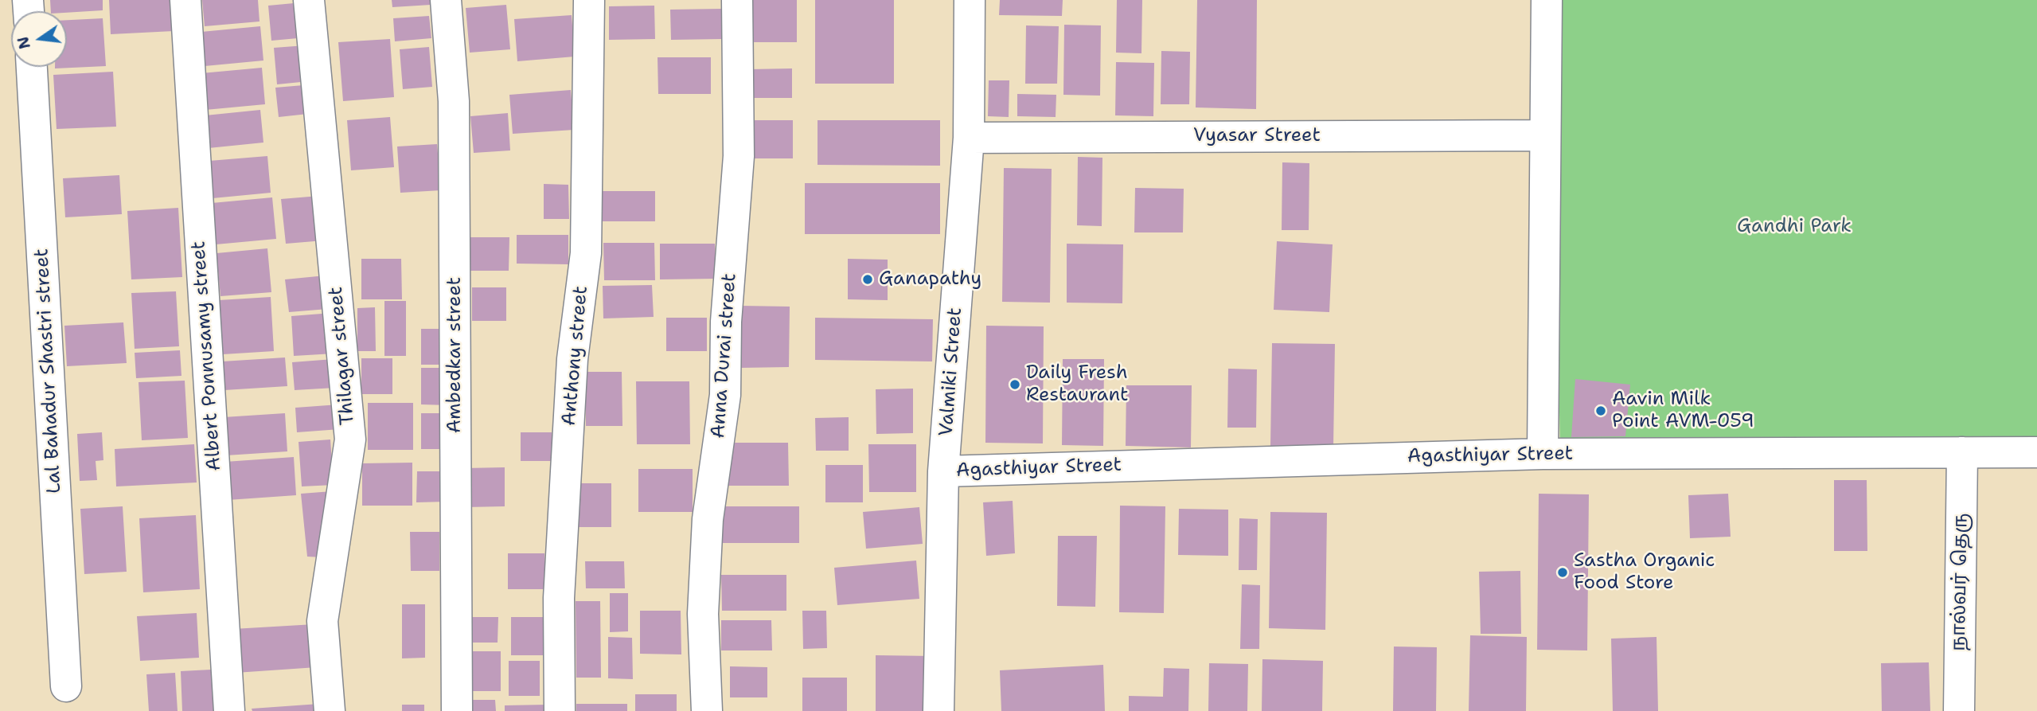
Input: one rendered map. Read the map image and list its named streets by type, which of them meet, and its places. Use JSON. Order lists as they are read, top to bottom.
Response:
{
  "streets": {
    "street": [
      "Vyasar Street",
      "Ambedkar street",
      "Albert Ponnusamy street",
      "Thilagar street",
      "Anthony street",
      "Anna Durai street",
      "Lal Bahadur Shastri street",
      "Valmiki Street",
      "Agasthiyar Street",
      "நால்வர் தெரு"
    ]
  },
  "crossings": [
    ["Vyasar Street", "Valmiki Street"],
    ["Valmiki Street", "Agasthiyar Street"],
    ["Agasthiyar Street", "நால்வர் தெரு"]
  ],
  "parks": ["Gandhi Park"],
  "places": [
    "Ganapathy",
    "Daily Fresh Restaurant",
    "Aavin Milk Point AVM-059",
    "Sastha Organic Food Store"
  ],
  "north": "left"
}
